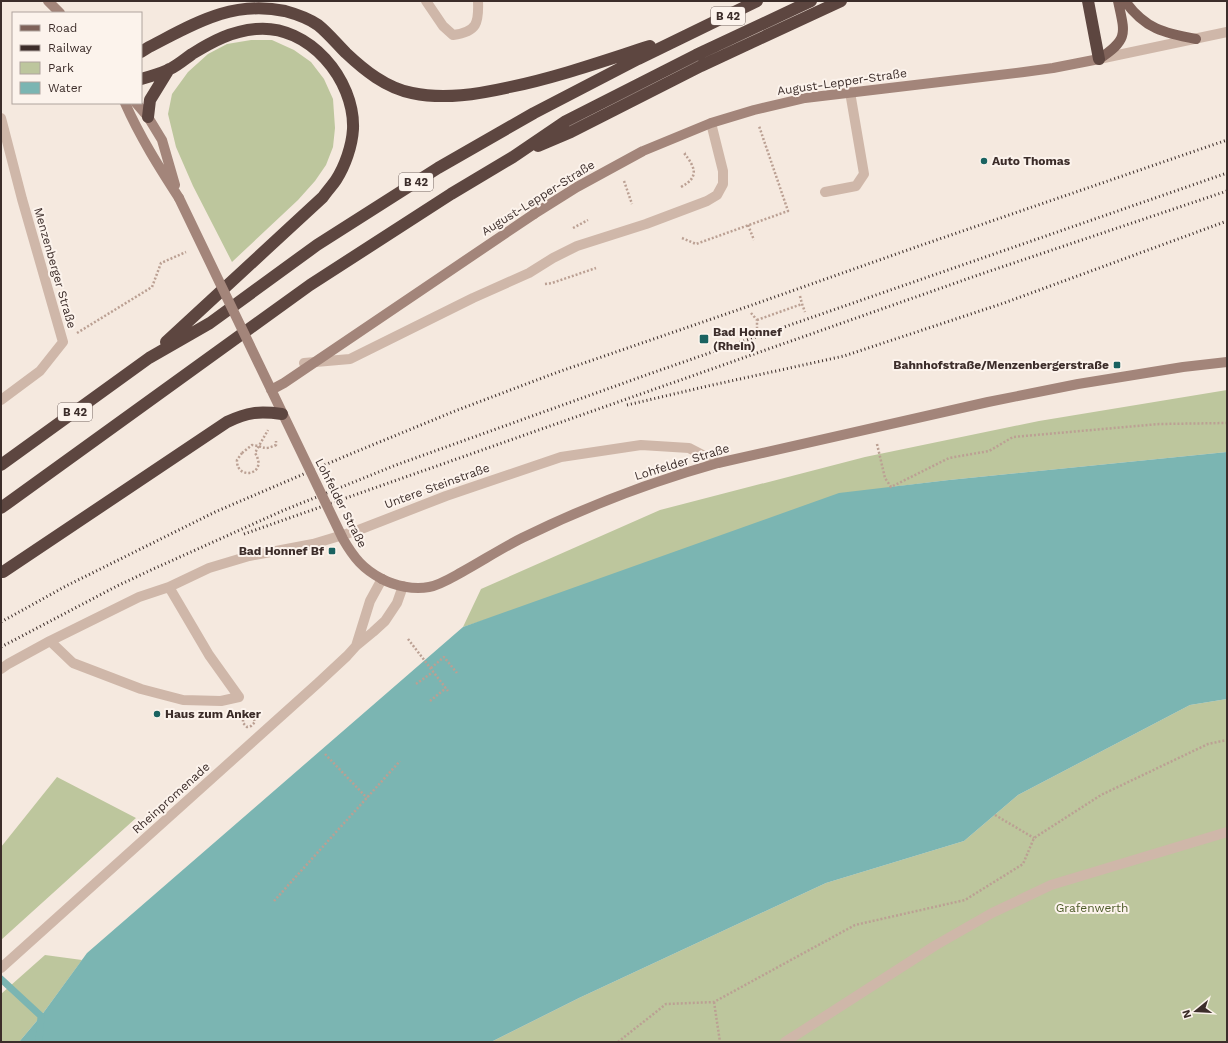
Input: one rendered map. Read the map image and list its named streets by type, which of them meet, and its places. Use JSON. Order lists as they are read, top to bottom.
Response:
{
  "streets": {
    "highway": ["B 42"],
    "main road": ["August-Lepper-Straße", "Lohfelder Straße"],
    "street": ["Menzenberger Straße", "Untere Steinstraße", "Rheinpromenade"]
  },
  "crossings": [
    ["August-Lepper-Straße", "Lohfelder Straße"],
    ["Lohfelder Straße", "Untere Steinstraße"],
    ["Lohfelder Straße", "Rheinpromenade"]
  ],
  "parks": ["Grafenwerth"],
  "places": {
    "other": ["Auto Thomas", "Haus zum Anker"],
    "transit": ["Bad Honnef (Rhein)", "Bahnhofstraße/Menzenbergerstraße", "Bad Honnef Bf"]
  },
  "legend": [
    "Road",
    "Railway",
    "Park",
    "Water"
  ],
  "north": "left"
}
